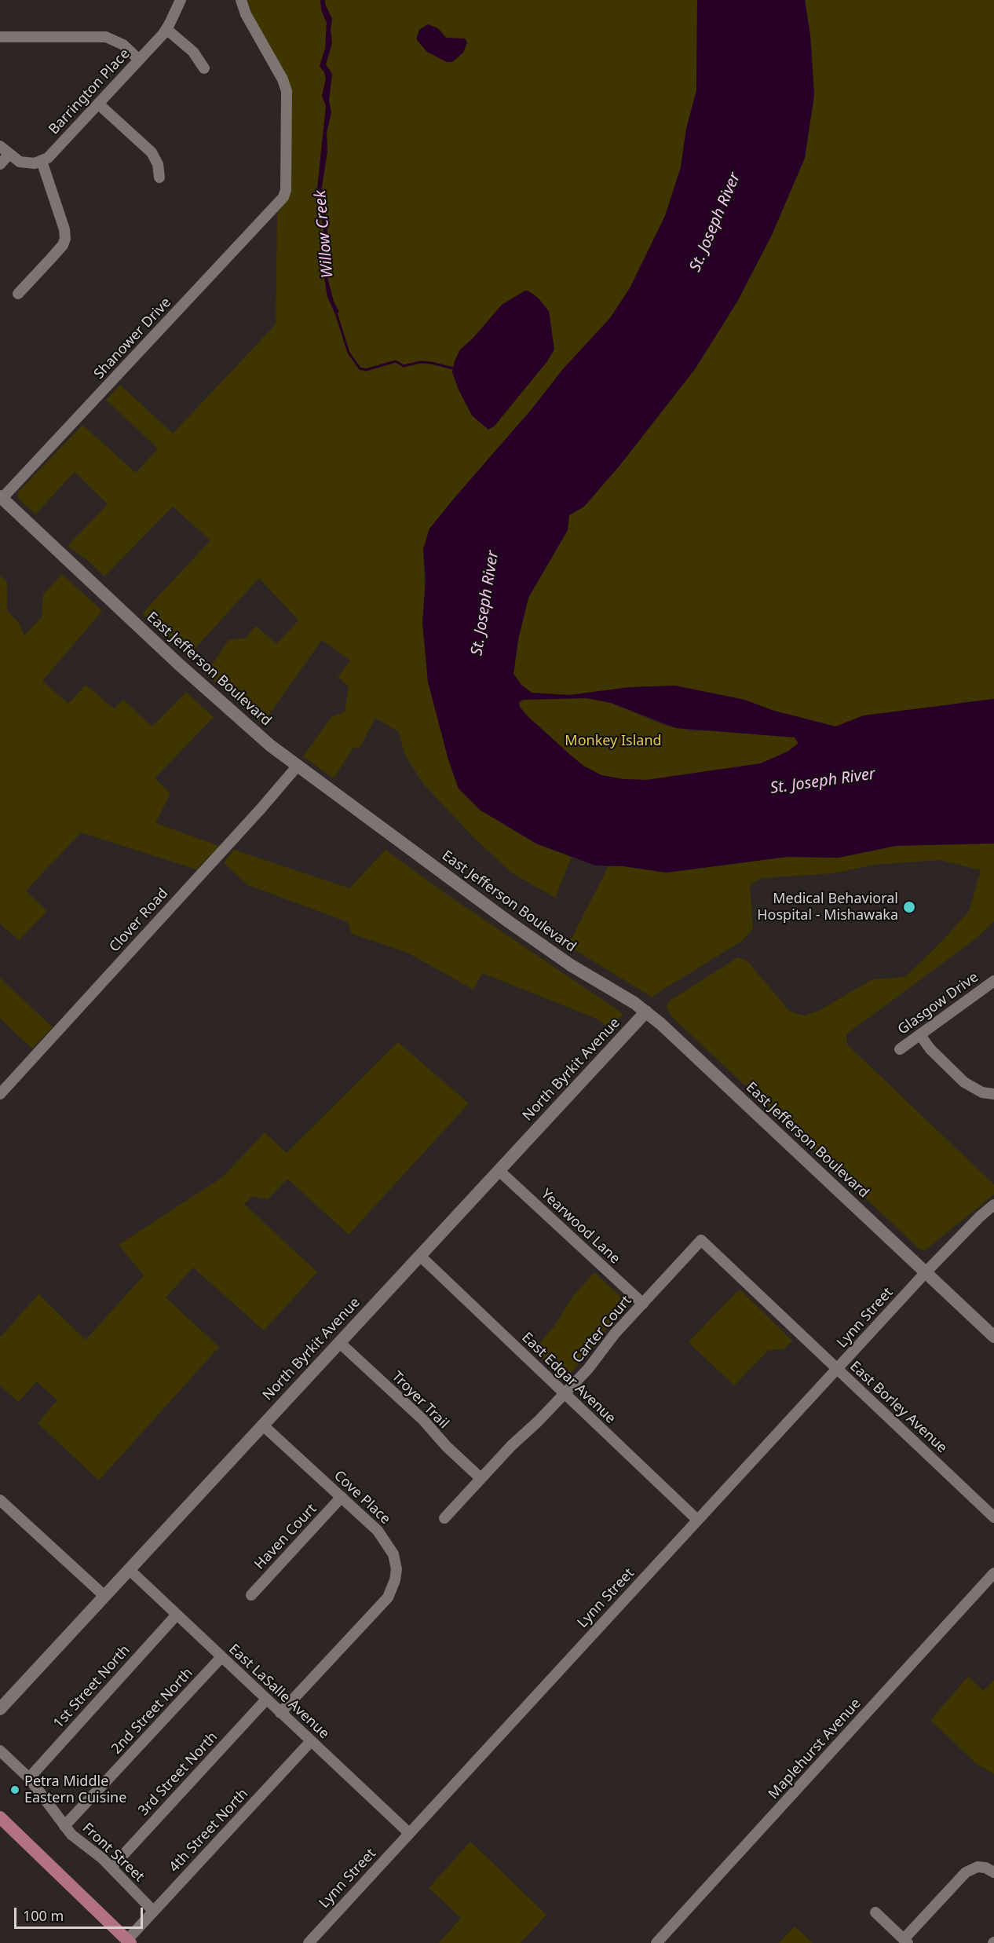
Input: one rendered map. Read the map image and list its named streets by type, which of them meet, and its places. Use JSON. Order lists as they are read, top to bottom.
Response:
{
  "streets": {
    "street": [
      "Barrington Place",
      "Shanower Drive",
      "East Jefferson Boulevard",
      "Clover Road",
      "Glasgow Drive",
      "North Byrkit Avenue",
      "Yearwood Lane",
      "Lynn Street",
      "Carter Court",
      "East Edgar Avenue",
      "Troyer Trail",
      "East Borley Avenue",
      "Cove Place",
      "Haven Court",
      "1st Street North",
      "East LaSalle Avenue",
      "2nd Street North",
      "Maplehurst Avenue",
      "3rd Street North",
      "4th Street North",
      "Front Street"
    ]
  },
  "crossings": [
    ["Shanower Drive", "East Jefferson Boulevard"],
    ["East Jefferson Boulevard", "Clover Road"],
    ["East Jefferson Boulevard", "North Byrkit Avenue"],
    ["East Jefferson Boulevard", "Lynn Street"],
    ["North Byrkit Avenue", "Yearwood Lane"],
    ["North Byrkit Avenue", "East Edgar Avenue"],
    ["North Byrkit Avenue", "Troyer Trail"],
    ["North Byrkit Avenue", "Cove Place"],
    ["North Byrkit Avenue", "East LaSalle Avenue"],
    ["Yearwood Lane", "Carter Court"],
    ["Lynn Street", "East Edgar Avenue"],
    ["Lynn Street", "East Borley Avenue"],
    ["Lynn Street", "East LaSalle Avenue"],
    ["Carter Court", "East Edgar Avenue"],
    ["Carter Court", "Troyer Trail"],
    ["Carter Court", "East Borley Avenue"],
    ["Cove Place", "Haven Court"],
    ["Cove Place", "East LaSalle Avenue"],
    ["1st Street North", "East LaSalle Avenue"],
    ["1st Street North", "Front Street"],
    ["East LaSalle Avenue", "2nd Street North"],
    ["East LaSalle Avenue", "3rd Street North"],
    ["East LaSalle Avenue", "4th Street North"],
    ["2nd Street North", "Front Street"],
    ["3rd Street North", "Front Street"],
    ["4th Street North", "Front Street"]
  ],
  "water": ["St. Joseph River", "Willow Creek"],
  "parks": ["Monkey Island"],
  "places": ["Medical Behavioral Hospital - Mishawaka", "Petra Middle Eastern Cuisine"],
  "scale_bar": "100 m"
}
